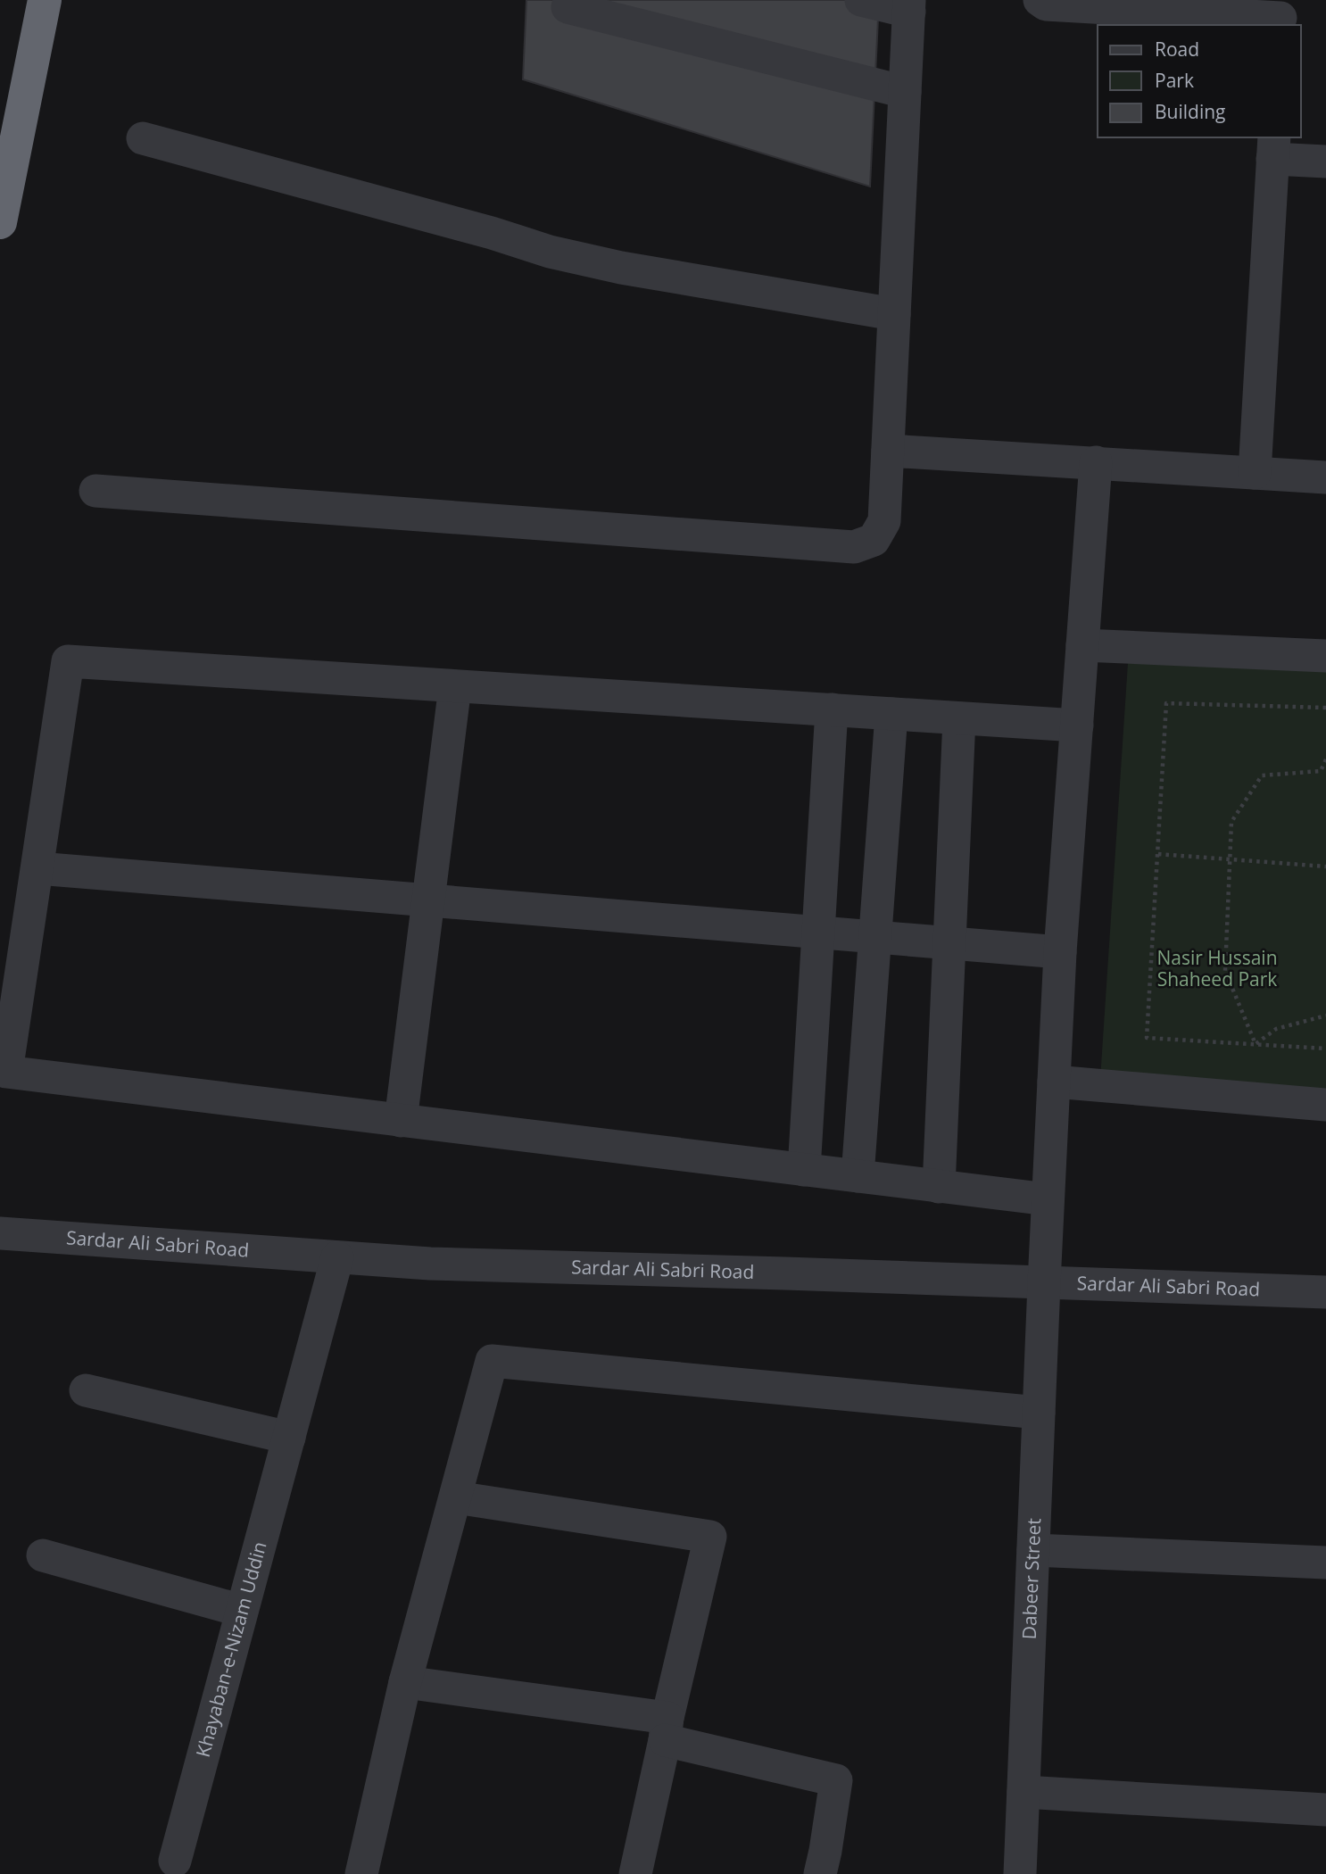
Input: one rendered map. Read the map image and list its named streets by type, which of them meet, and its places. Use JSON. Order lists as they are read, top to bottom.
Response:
{
  "streets": {
    "street": ["Sardar Ali Sabri Road", "Dabeer Street", "Khayaban-e-Nizam Uddin"]
  },
  "crossings": [
    ["Sardar Ali Sabri Road", "Dabeer Street"],
    ["Sardar Ali Sabri Road", "Khayaban-e-Nizam Uddin"]
  ],
  "parks": ["Nasir Hussain Shaheed Park"],
  "legend": ["Road", "Park", "Building"]
}
